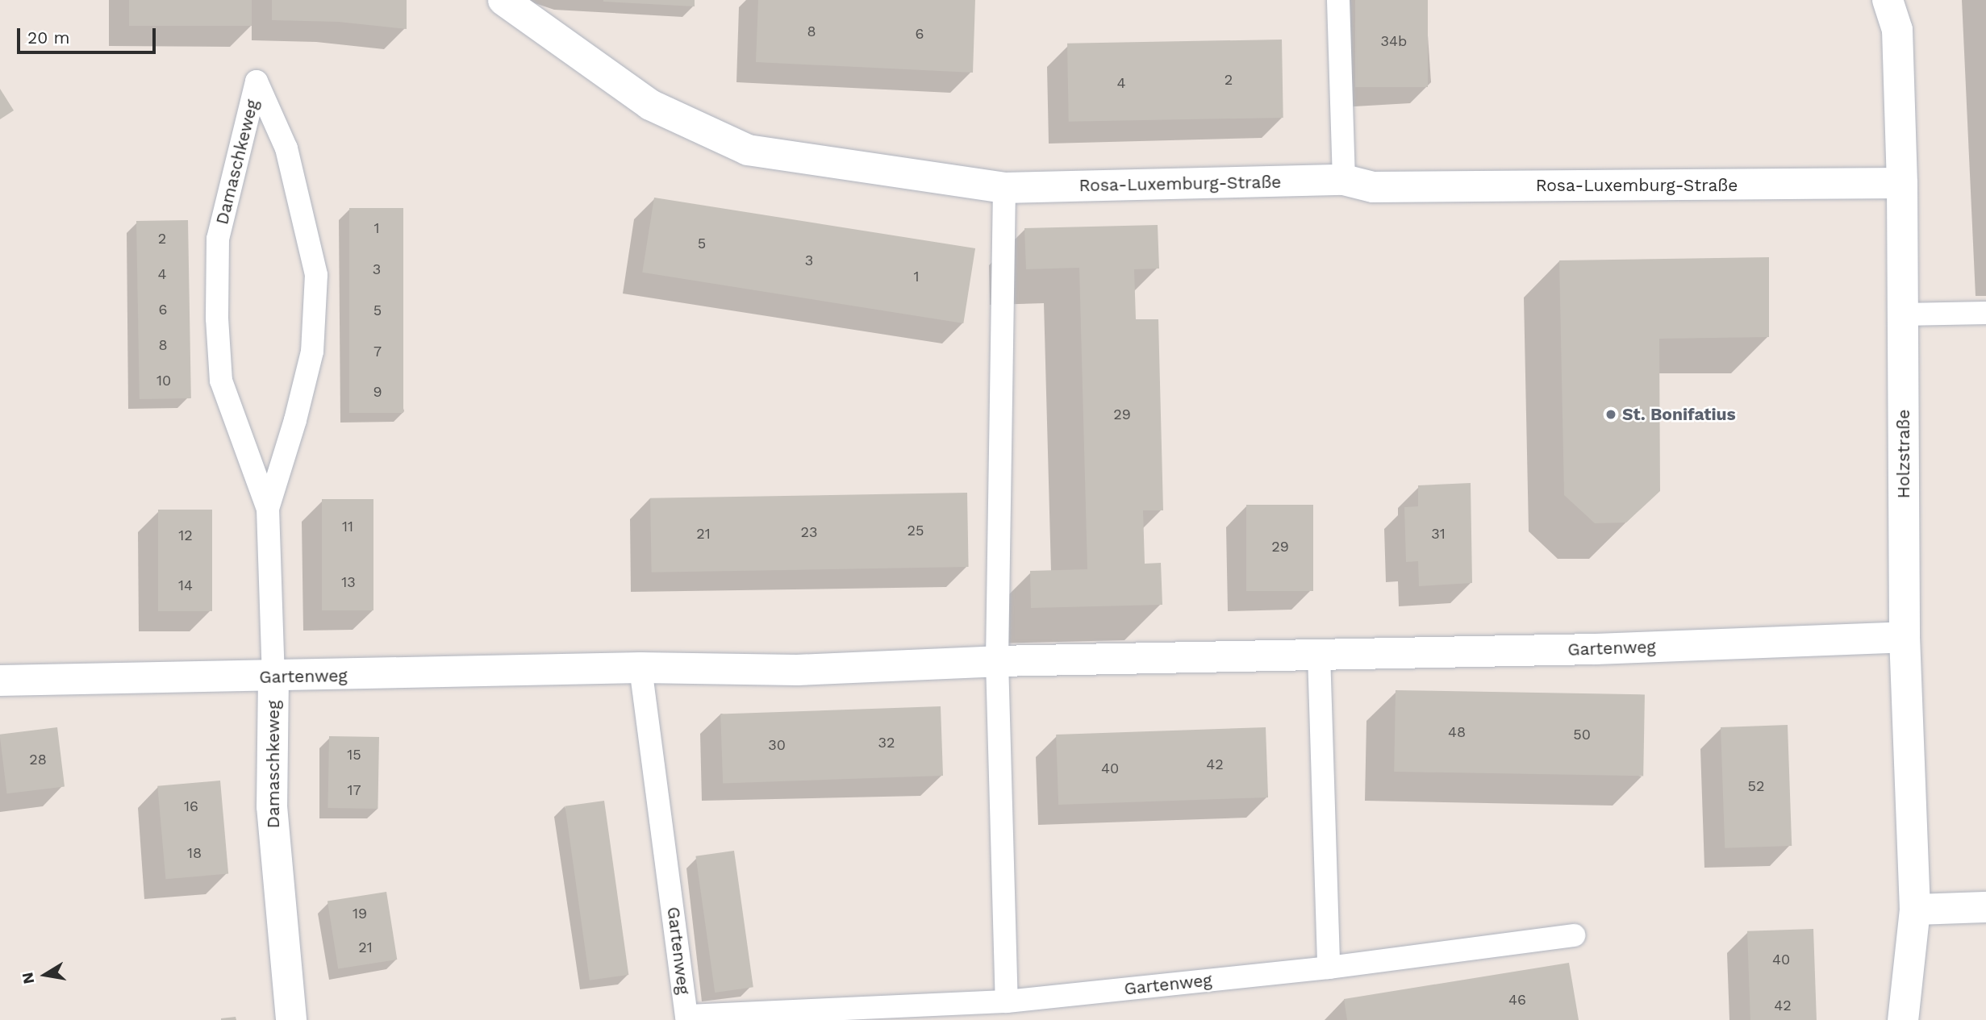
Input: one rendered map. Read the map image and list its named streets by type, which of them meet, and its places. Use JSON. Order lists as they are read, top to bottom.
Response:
{
  "streets": {
    "street": [
      "Damaschkeweg",
      "Rosa-Luxemburg-Straße",
      "Holzstraße",
      "Gartenweg"
    ]
  },
  "crossings": [
    ["Damaschkeweg", "Gartenweg"],
    ["Rosa-Luxemburg-Straße", "Holzstraße"],
    ["Holzstraße", "Gartenweg"]
  ],
  "places": ["St. Bonifatius"],
  "house_numbers": [
    "8",
    "6",
    "34b",
    "2",
    "4",
    "1",
    "2",
    "5",
    "3",
    "3",
    "4",
    "1",
    "6",
    "5",
    "8",
    "7",
    "10",
    "9",
    "29",
    "11",
    "25",
    "23",
    "21",
    "31",
    "12",
    "29",
    "13",
    "14",
    "48",
    "50",
    "32",
    "30",
    "15",
    "28",
    "42",
    "40",
    "52",
    "17",
    "16",
    "18",
    "19",
    "21",
    "40",
    "46",
    "42"
  ],
  "scale_bar": "20 m",
  "north": "left"
}
